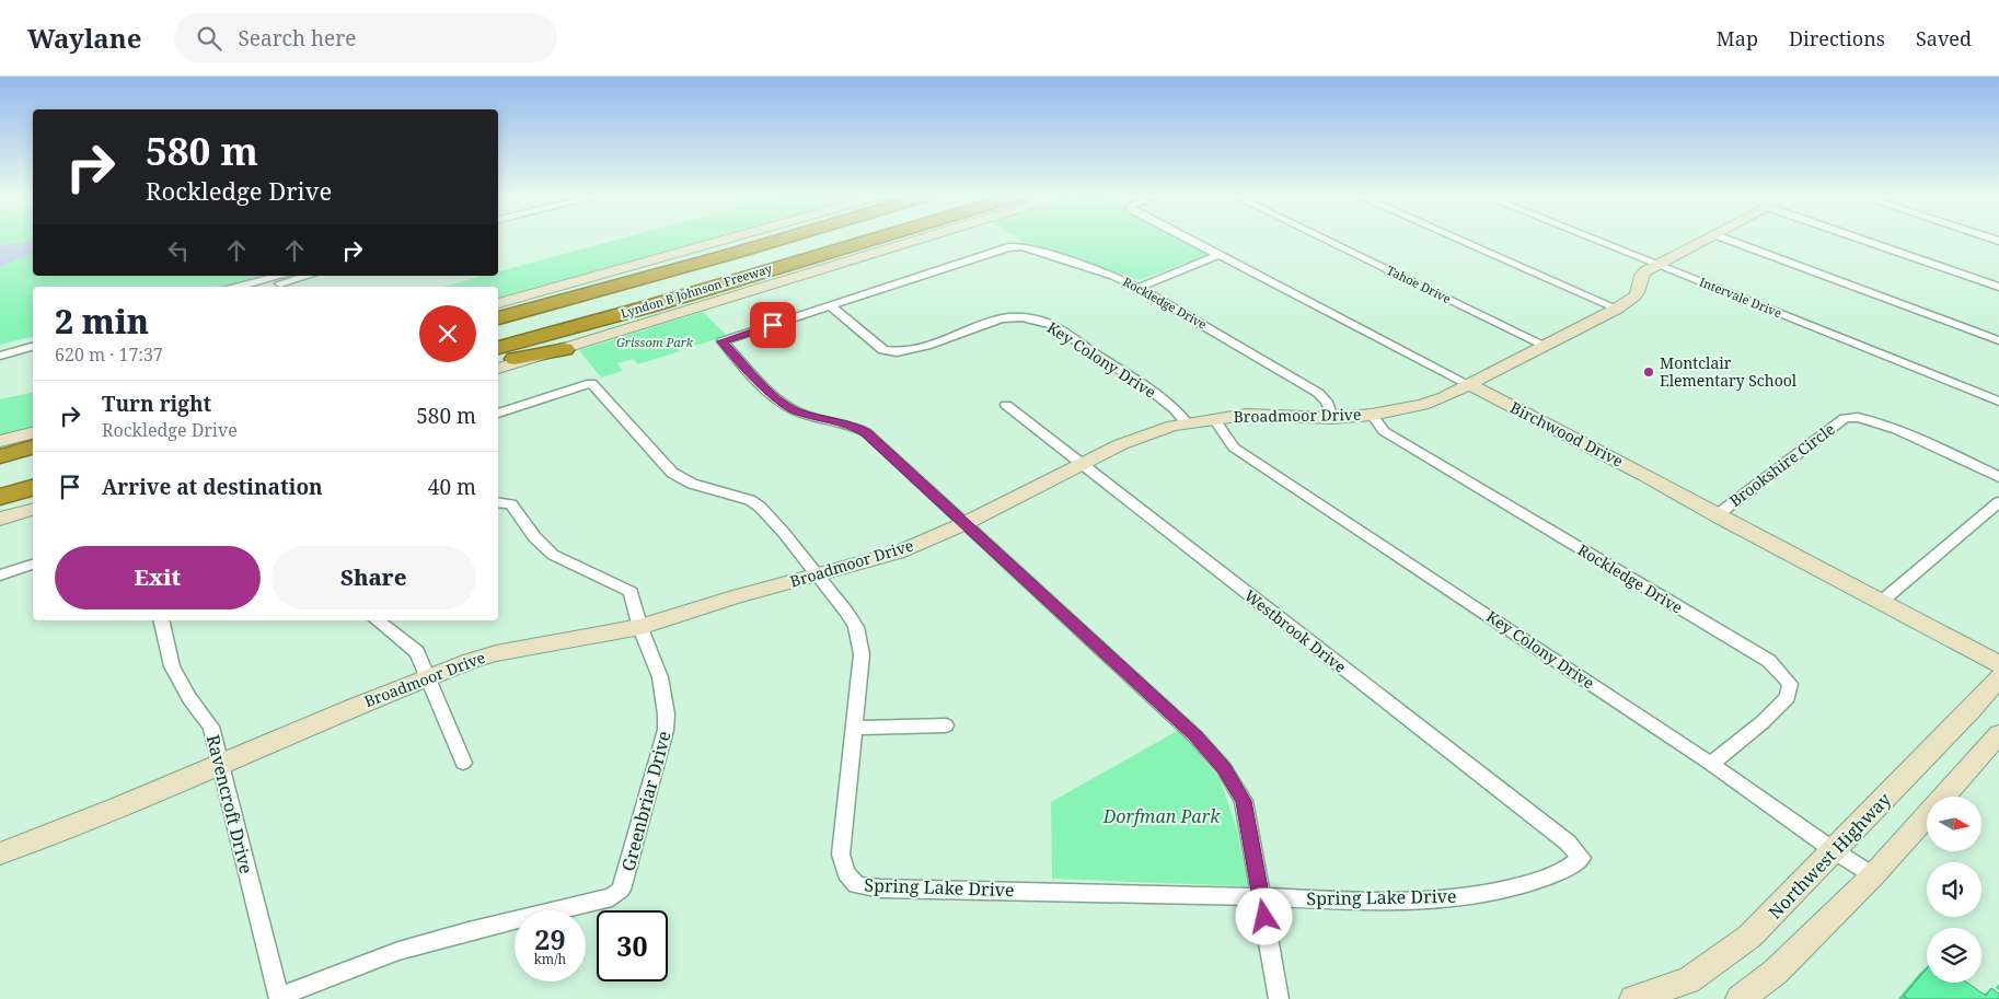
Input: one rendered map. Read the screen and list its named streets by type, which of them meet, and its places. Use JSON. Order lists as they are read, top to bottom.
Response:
{
  "streets": {
    "highway": ["Lyndon B Johnson Freeway"],
    "street": [
      "Tahoe Drive",
      "Intervale Drive",
      "Rockledge Drive",
      "Key Colony Drive",
      "Broadmoor Drive",
      "Birchwood Drive",
      "Brookshire Circle",
      "Westbrook Drive",
      "Greenbriar Drive",
      "Ravencroft Drive",
      "Northwest Highway",
      "Spring Lake Drive"
    ]
  },
  "crossings": [
    ["Tahoe Drive", "Broadmoor Drive"],
    ["Intervale Drive", "Broadmoor Drive"],
    ["Rockledge Drive", "Key Colony Drive"],
    ["Rockledge Drive", "Broadmoor Drive"],
    ["Key Colony Drive", "Broadmoor Drive"],
    ["Key Colony Drive", "Northwest Highway"],
    ["Broadmoor Drive", "Birchwood Drive"],
    ["Broadmoor Drive", "Westbrook Drive"],
    ["Broadmoor Drive", "Greenbriar Drive"],
    ["Broadmoor Drive", "Ravencroft Drive"],
    ["Broadmoor Drive", "Spring Lake Drive"],
    ["Birchwood Drive", "Brookshire Circle"],
    ["Westbrook Drive", "Spring Lake Drive"],
    ["Greenbriar Drive", "Ravencroft Drive"]
  ],
  "parks": ["Grissom Park", "Dorfman Park"],
  "places": ["Montclair Elementary School"],
  "north": "right",
  "page": {
    "header": "Waylane",
    "search": "Search here",
    "nav": ["Map", "Directions", "Saved"],
    "turn": ["580 m", "Rockledge Drive"],
    "heading": ["2 min", "620 m · 17:37"],
    "list": [
      {
        "name": "Turn right",
        "note": "Rockledge Drive",
        "value": "580 m"
      },
      {
        "name": "Arrive at destination",
        "value": "40 m"
      }
    ],
    "buttons": ["Exit", "Share"],
    "speed": "29 km/h",
    "limit": "30"
  }
}
